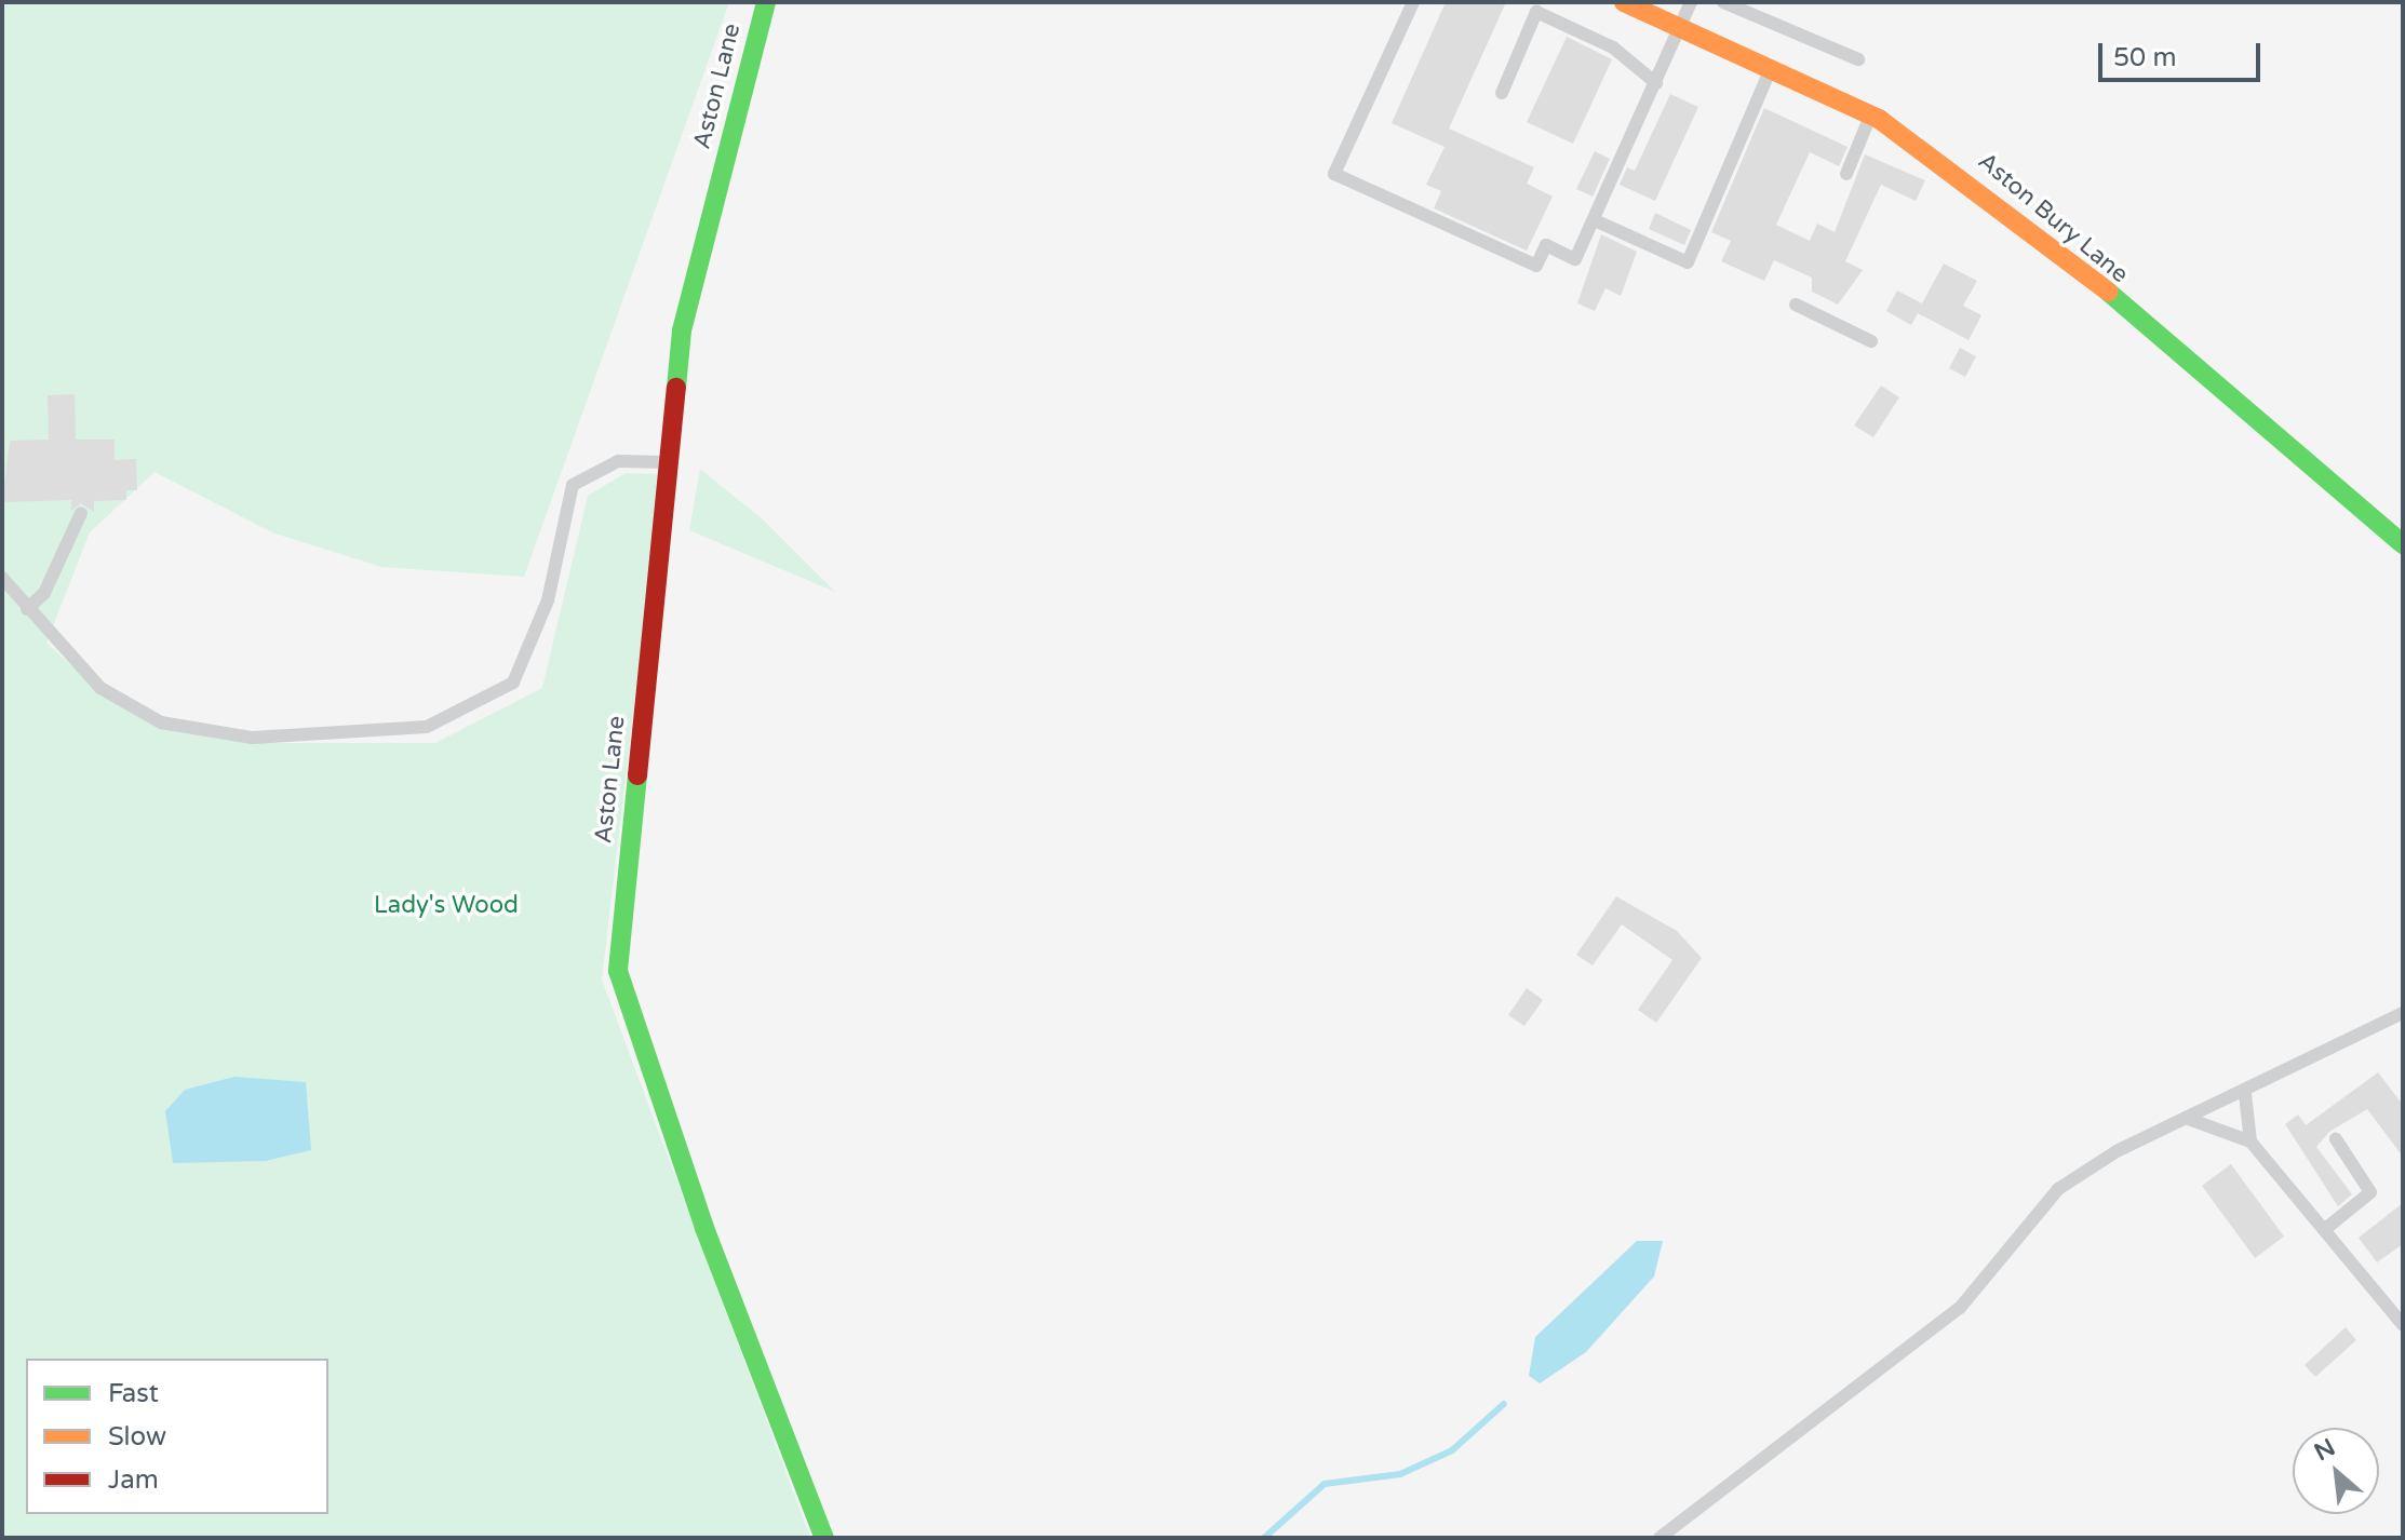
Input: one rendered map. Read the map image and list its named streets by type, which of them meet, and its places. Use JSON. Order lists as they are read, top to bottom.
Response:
{
  "streets": {
    "street": ["Aston Lane", "Aston Bury Lane"]
  },
  "parks": ["Lady's Wood"],
  "legend": ["Fast", "Slow", "Jam"],
  "scale_bar": "50 m",
  "north": "top left"
}
